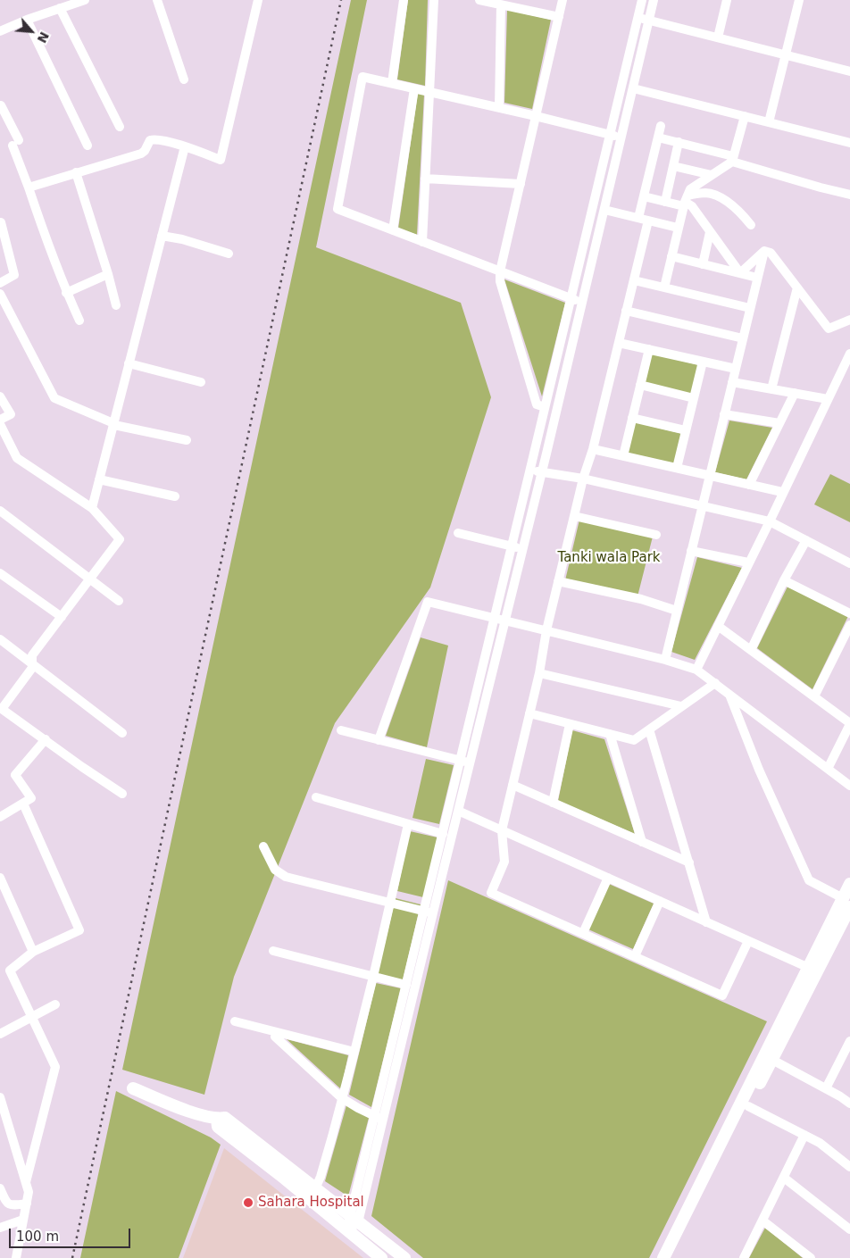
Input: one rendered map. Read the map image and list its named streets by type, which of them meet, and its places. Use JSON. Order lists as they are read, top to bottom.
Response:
{
  "parks": ["Tanki wala Park"],
  "places": ["Sahara Hospital"],
  "scale_bar": "100 m",
  "north": "bottom right"
}
